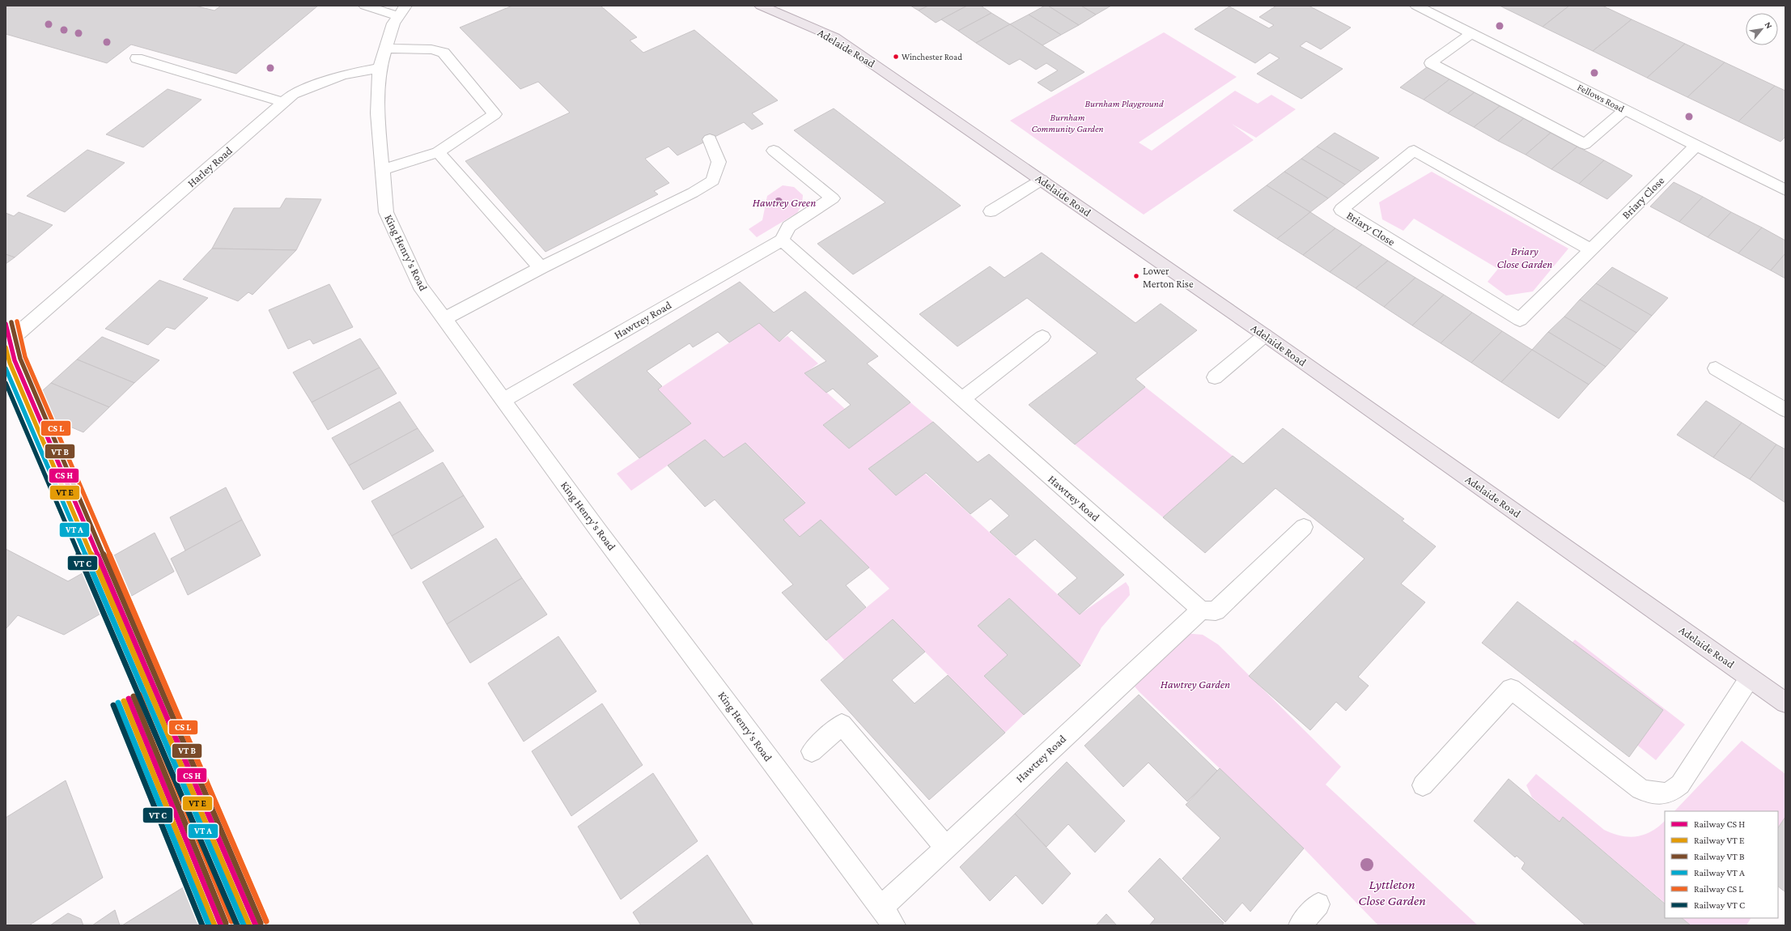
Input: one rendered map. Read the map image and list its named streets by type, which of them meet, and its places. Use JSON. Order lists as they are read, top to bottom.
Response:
{
  "streets": {
    "main road": ["Adelaide Road"],
    "street": [
      "Fellows Road",
      "Harley Road",
      "Briary Close",
      "King Henry's Road",
      "Hawtrey Road"
    ]
  },
  "crossings": [
    ["Fellows Road", "Briary Close"],
    ["Harley Road", "King Henry's Road"],
    ["King Henry's Road", "Hawtrey Road"]
  ],
  "parks": [
    "Burnham Playground",
    "Burnham Community Garden",
    "Hawtrey Green",
    "Briary Close Garden",
    "Hawtrey Garden",
    "Lyttleton Close Garden"
  ],
  "places": ["Winchester Road", "Lower Merton Rise"],
  "legend": [
    "Railway CS H",
    "Railway VT E",
    "Railway VT B",
    "Railway VT A",
    "Railway CS L",
    "Railway VT C"
  ],
  "north": "top right"
}
